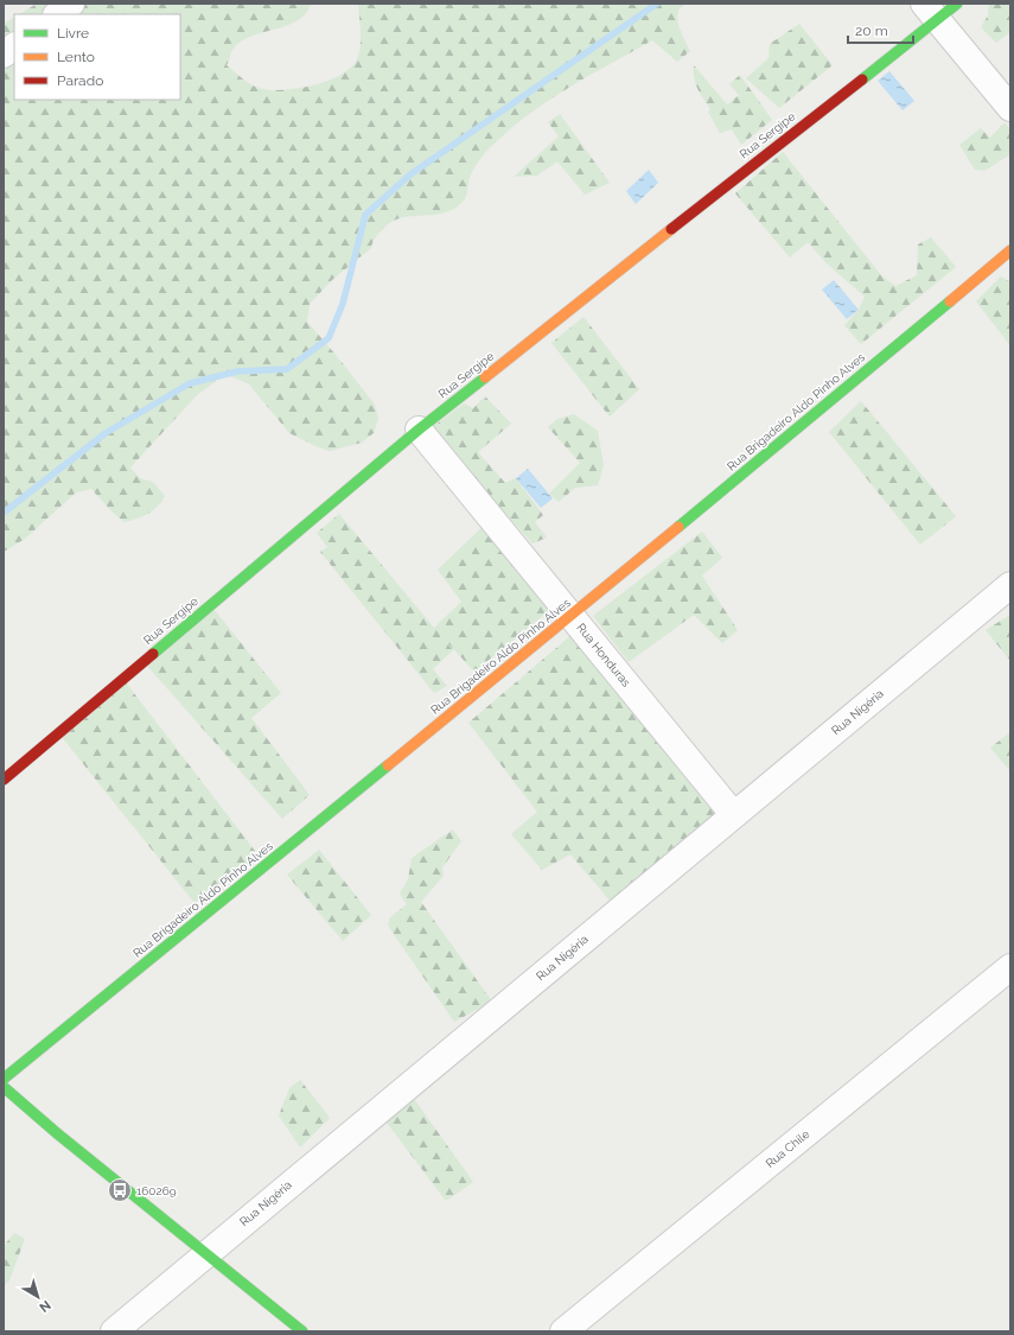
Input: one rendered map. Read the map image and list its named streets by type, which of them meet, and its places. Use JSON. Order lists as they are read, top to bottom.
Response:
{
  "streets": {
    "street": [
      "Rua Sergipe",
      "Rua Brigadeiro Aldo Pinho Alves",
      "Rua Honduras",
      "Rua Nigéria",
      "Rua Chile"
    ]
  },
  "crossings": [
    ["Rua Sergipe", "Rua Honduras"],
    ["Rua Brigadeiro Aldo Pinho Alves", "Rua Honduras"],
    ["Rua Honduras", "Rua Nigéria"]
  ],
  "places": {
    "bus stop": ["160269"]
  },
  "legend": ["Livre", "Lento", "Parado"],
  "scale_bar": "20 m",
  "north": "bottom right"
}
